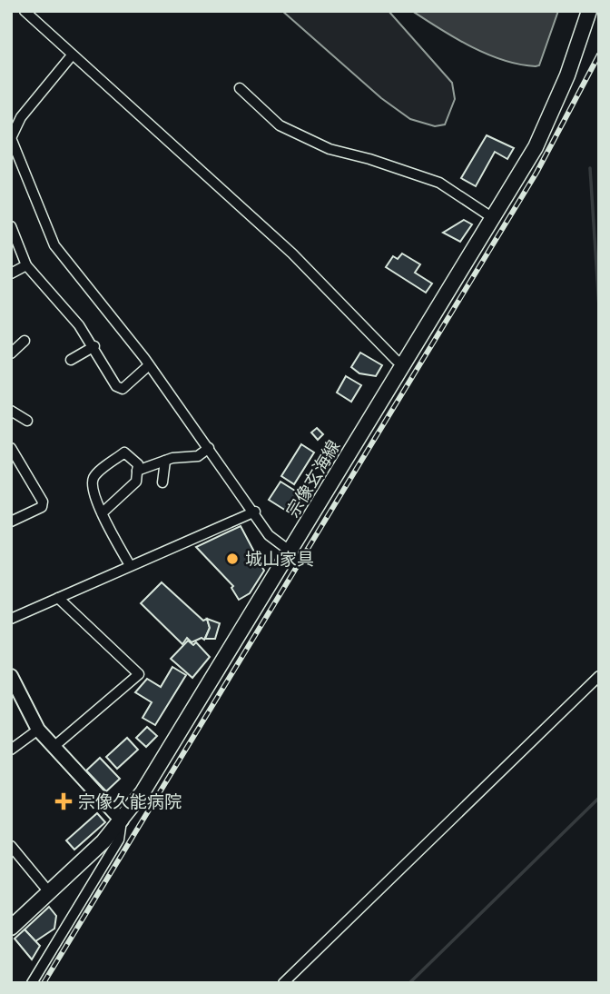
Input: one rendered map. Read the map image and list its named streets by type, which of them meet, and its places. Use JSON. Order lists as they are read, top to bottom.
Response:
{
  "streets": {
    "main road": ["宗像玄海線"]
  },
  "places": {
    "other": ["城山家具"],
    "health": ["宗像久能病院"]
  }
}
